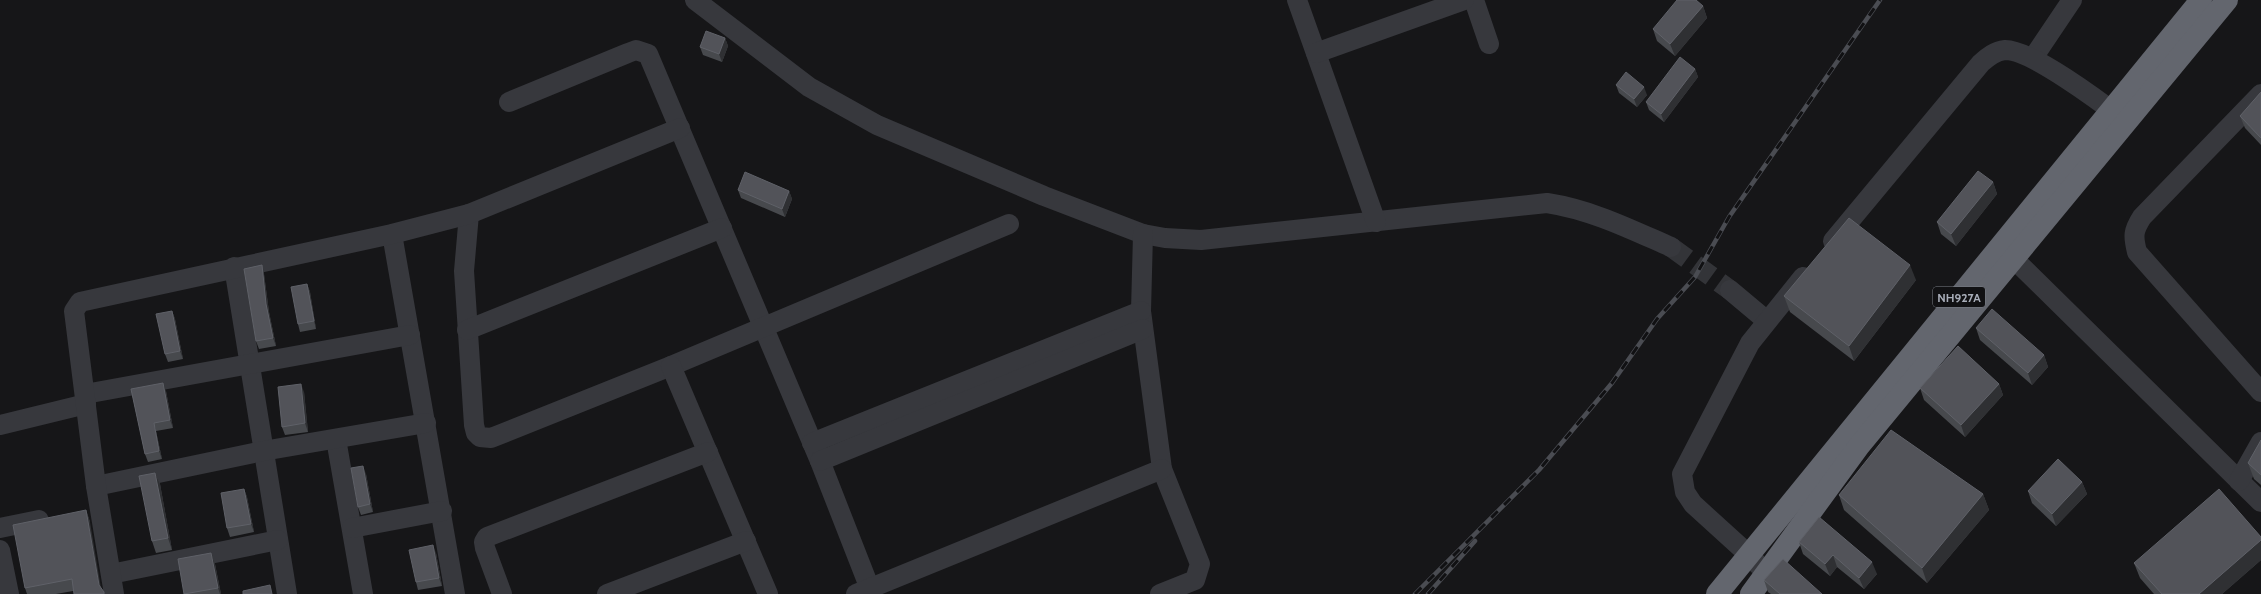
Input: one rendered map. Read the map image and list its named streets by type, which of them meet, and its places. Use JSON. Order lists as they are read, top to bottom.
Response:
{
  "streets": {
    "highway": ["NH927A"]
  }
}
